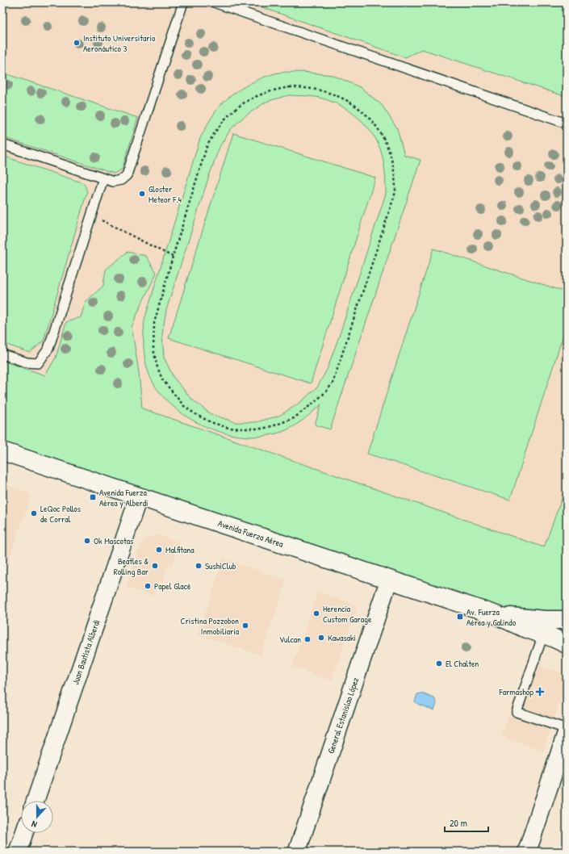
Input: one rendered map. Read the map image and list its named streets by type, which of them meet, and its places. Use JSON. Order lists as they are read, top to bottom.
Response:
{
  "streets": {
    "main road": ["Avenida Fuerza Aérea"],
    "street": ["Juan Bautista Alberdi", "General Estanislao López"]
  },
  "crossings": [
    ["Avenida Fuerza Aérea", "Juan Bautista Alberdi"],
    ["Avenida Fuerza Aérea", "General Estanislao López"]
  ],
  "places": {
    "other": [
      "Instituto Universitario Aeronáutico 3",
      "Gloster Meteor F.4",
      "LeQoc Pollos de Corral",
      "Ok Mascotas",
      "Malfitana",
      "Beatles & Rolling Bar",
      "SushiClub",
      "Papel Glacé",
      "Herencia Custom Garage",
      "Cristina Pozzobon Inmobiliaria",
      "Kawasaki",
      "Vulcan",
      "El Chalten"
    ],
    "transit": ["Avenida Fuerza Aérea y Alberdi", "Av. Fuerza Aérea y Galindo"],
    "health": ["Farmashop"]
  },
  "scale_bar": "20 m",
  "north": "bottom"
}
